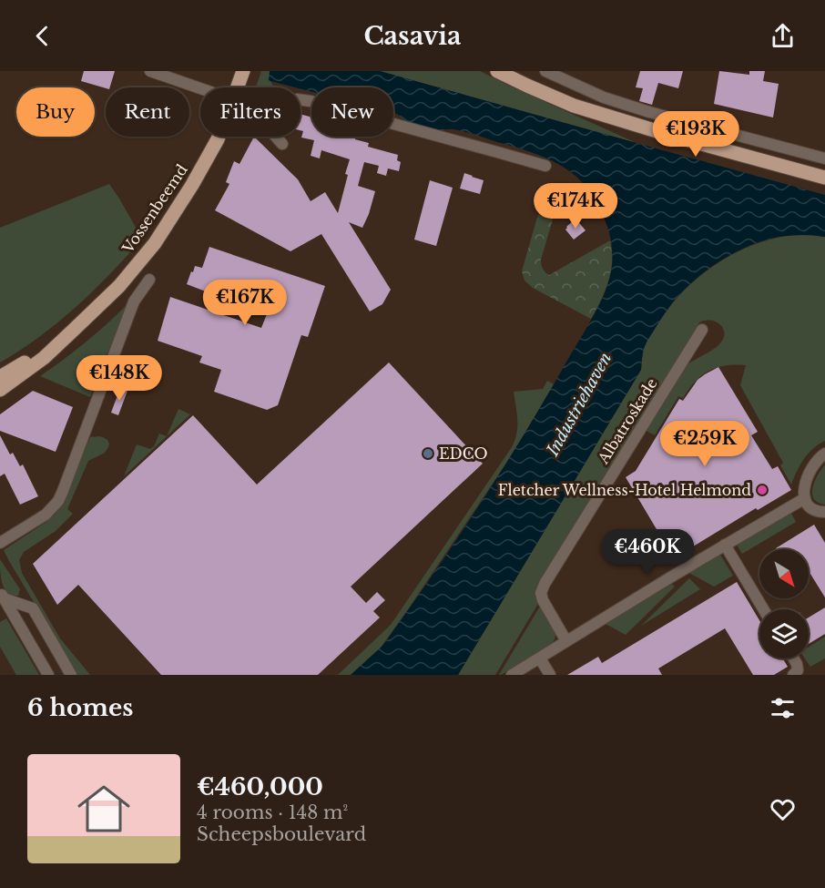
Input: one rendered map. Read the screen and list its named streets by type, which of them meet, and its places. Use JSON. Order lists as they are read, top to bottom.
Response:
{
  "streets": {
    "main road": ["Vossenbeemd"],
    "street": ["Albatroskade"]
  },
  "water": ["Industriehaven"],
  "places": ["EDCO", "Fletcher Wellness-Hotel Helmond"],
  "north": "bottom right",
  "page": {
    "header": "Casavia",
    "chip": [
      "Buy",
      "Rent",
      "Filters",
      "New"
    ],
    "price": [
      "€193K",
      "€174K",
      "€167K",
      "€148K",
      "€259K",
      "€460K"
    ],
    "heading": "6 homes",
    "list": [
      {
        "name": "€460,000",
        "note": "4 rooms · 148 m² · Scheepsboulevard"
      }
    ]
  }
}
